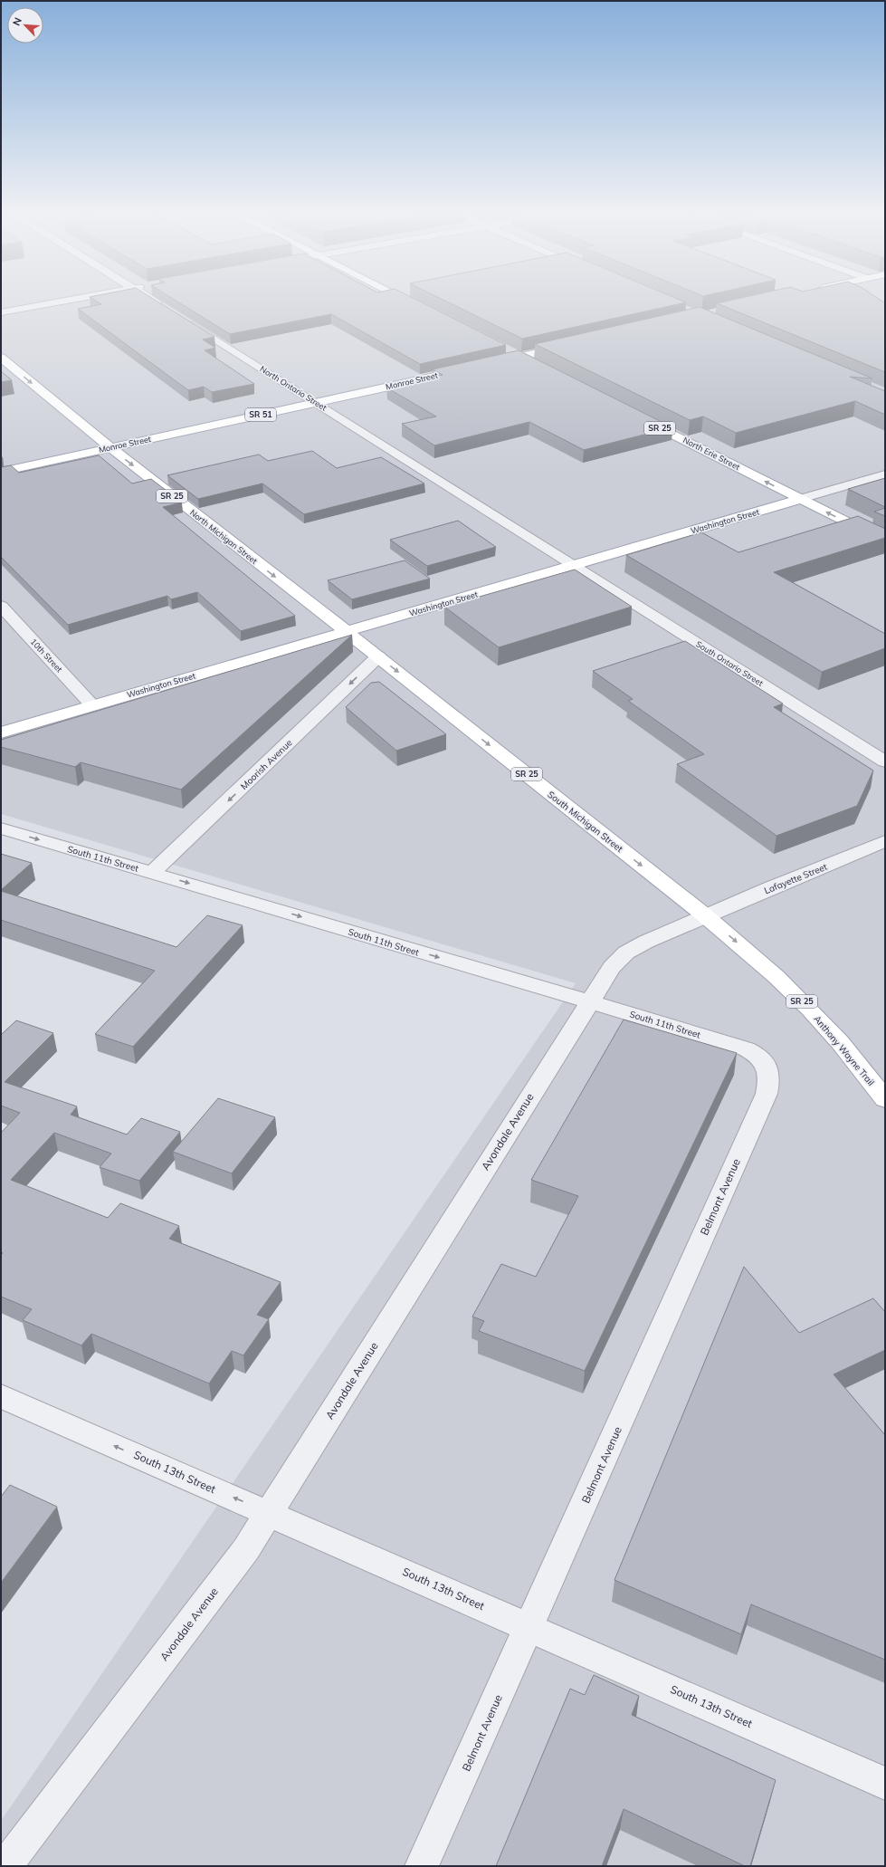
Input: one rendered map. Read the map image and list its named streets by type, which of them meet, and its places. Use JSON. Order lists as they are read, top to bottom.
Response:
{
  "streets": {
    "main road": [
      "Monroe Street",
      "SR 51",
      "SR 25",
      "North Erie Street",
      "Washington Street",
      "North Michigan Street",
      "South Michigan Street",
      "Anthony Wayne Trail"
    ],
    "street": [
      "North Ontario Street",
      "10th Street",
      "South Ontario Street",
      "Moorish Avenue",
      "South 11th Street",
      "Lafayette Street",
      "Avondale Avenue",
      "Belmont Avenue",
      "South 13th Street"
    ]
  },
  "crossings": [
    ["Monroe Street", "North Ontario Street"],
    ["Monroe Street", "North Michigan Street"],
    ["North Ontario Street", "Washington Street"],
    ["North Ontario Street", "South Ontario Street"],
    ["SR 25", "North Erie Street"],
    ["SR 25", "Washington Street"],
    ["North Erie Street", "Washington Street"],
    ["Washington Street", "North Michigan Street"],
    ["Washington Street", "10th Street"],
    ["Washington Street", "South Ontario Street"],
    ["Washington Street", "South Michigan Street"],
    ["North Michigan Street", "South Michigan Street"],
    ["Moorish Avenue", "South Michigan Street"],
    ["Moorish Avenue", "South 11th Street"],
    ["South Michigan Street", "Lafayette Street"],
    ["South Michigan Street", "Anthony Wayne Trail"],
    ["South Michigan Street", "Avondale Avenue"],
    ["South 11th Street", "Avondale Avenue"],
    ["South 11th Street", "Belmont Avenue"],
    ["Lafayette Street", "Anthony Wayne Trail"],
    ["Lafayette Street", "Avondale Avenue"],
    ["Anthony Wayne Trail", "Avondale Avenue"],
    ["Avondale Avenue", "South 13th Street"],
    ["Belmont Avenue", "South 13th Street"]
  ],
  "one_way": [
    "North Erie Street",
    "North Michigan Street",
    "Moorish Avenue",
    "South Michigan Street",
    "South 11th Street",
    "Anthony Wayne Trail"
  ],
  "north": "top left"
}
